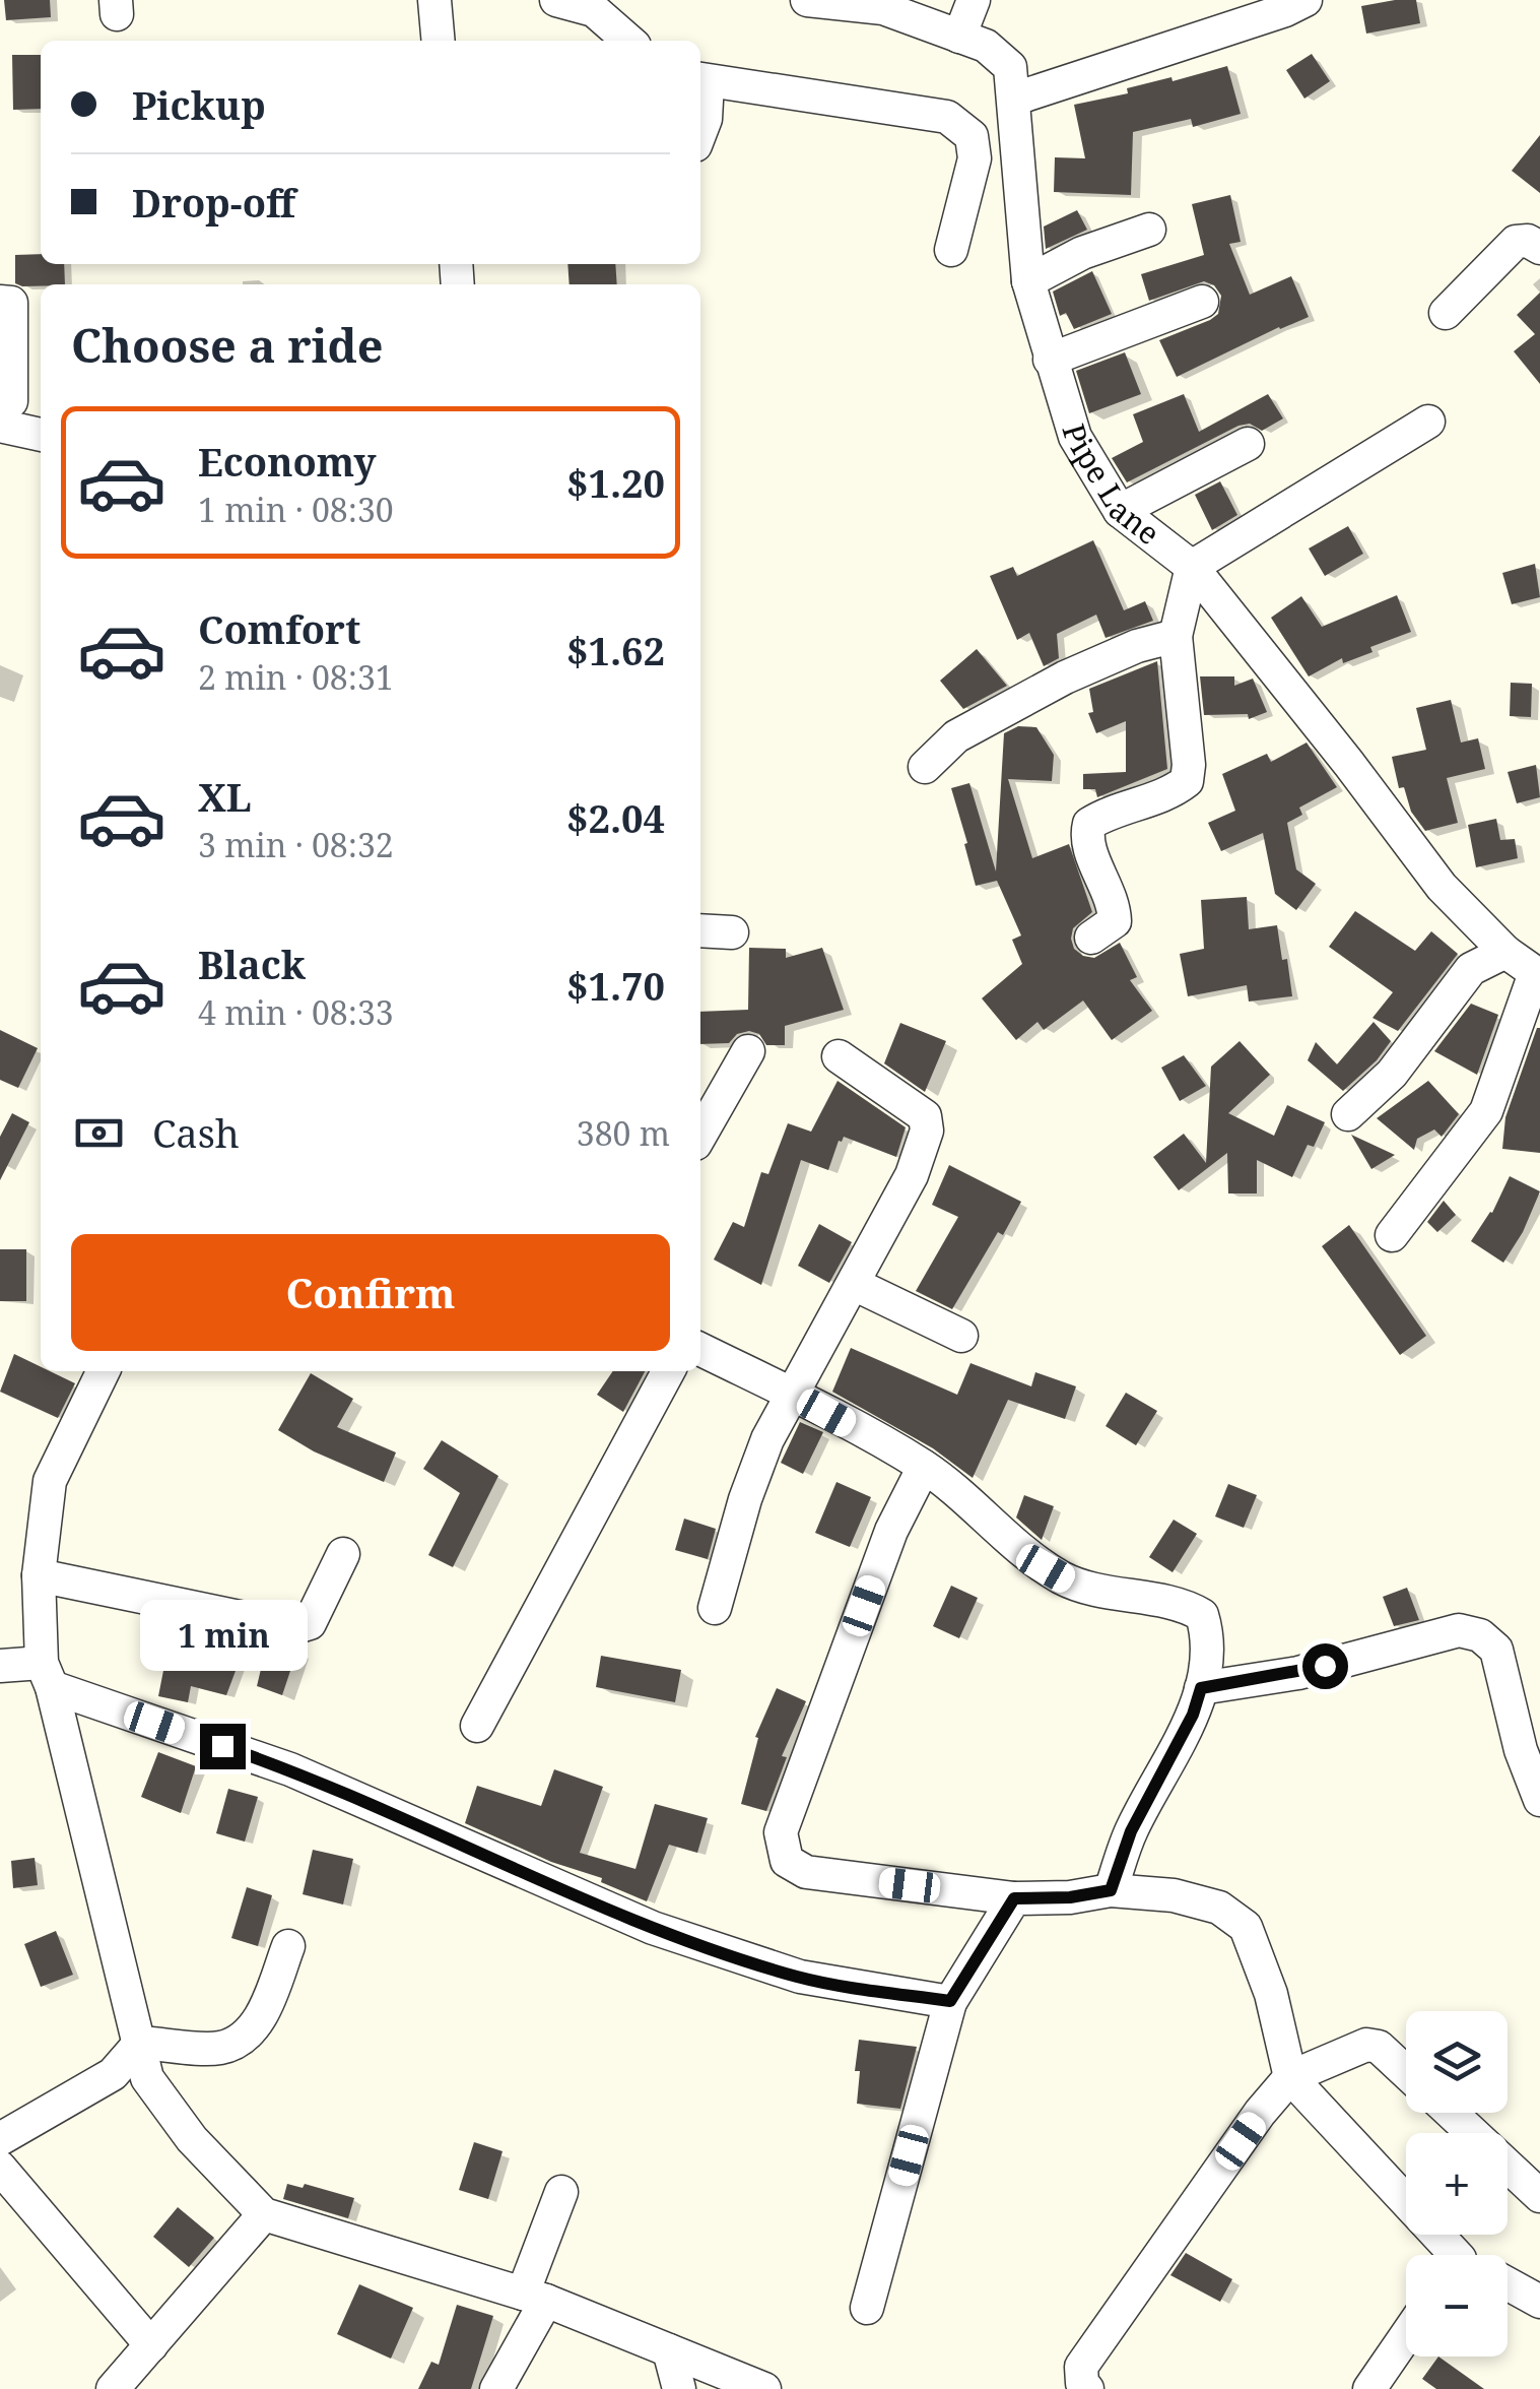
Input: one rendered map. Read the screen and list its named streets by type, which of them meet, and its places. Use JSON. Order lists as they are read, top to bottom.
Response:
{
  "streets": {
    "street": ["Pipe Lane"]
  },
  "page": {
    "banner": ["Pickup", "Drop-off"],
    "heading": "Choose a ride",
    "list": [
      {
        "name": "Economy",
        "note": "1 min · 08:30",
        "value": "$1.20"
      },
      {
        "name": "Comfort",
        "note": "2 min · 08:31",
        "value": "$1.62"
      },
      {
        "name": "XL",
        "note": "3 min · 08:32",
        "value": "$2.04"
      },
      {
        "name": "Black",
        "note": "4 min · 08:33",
        "value": "$1.70"
      }
    ],
    "pay": ["Cash", "380 m"],
    "buttons": "Confirm",
    "bubble": "1 min",
    "map_buttons": ["+", "−"]
  }
}
